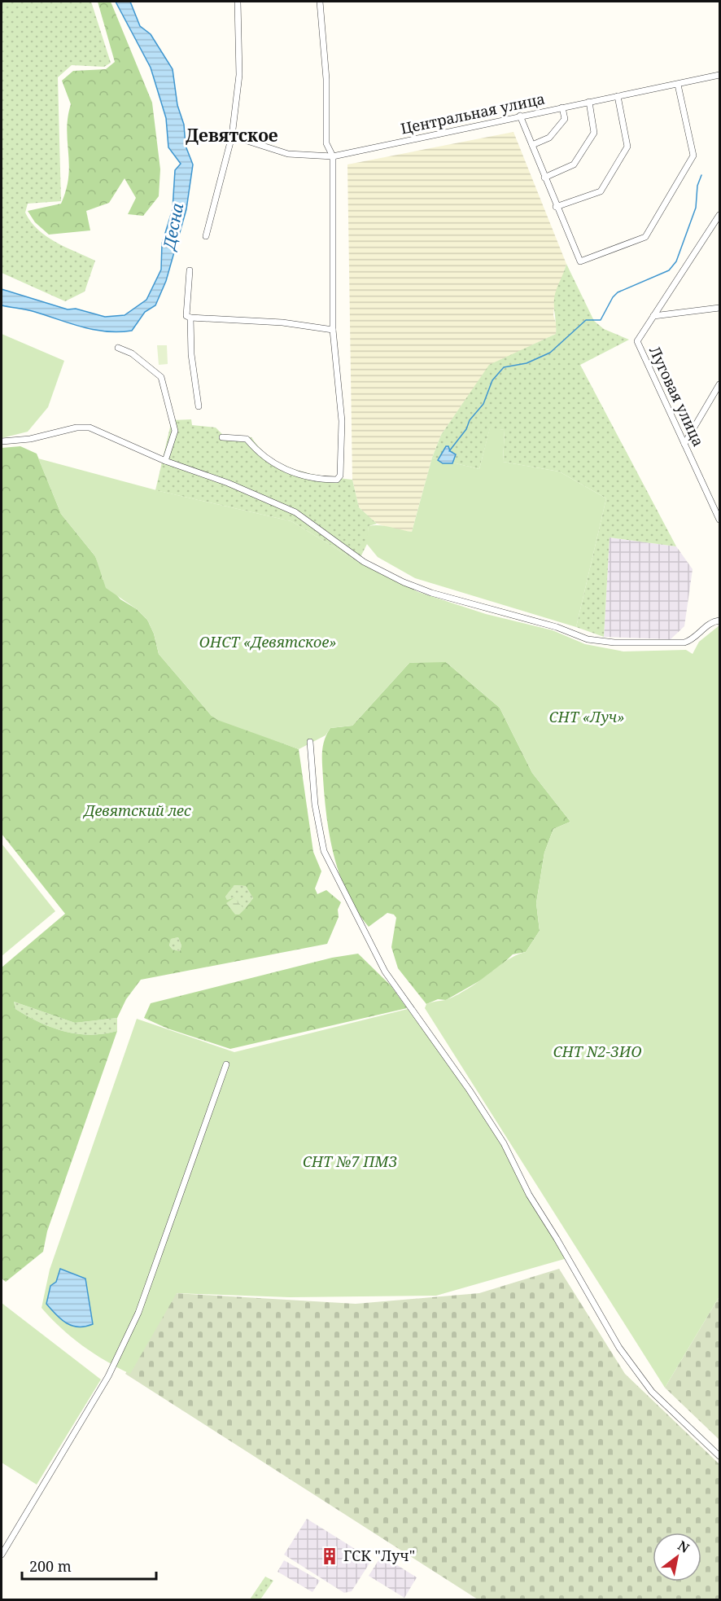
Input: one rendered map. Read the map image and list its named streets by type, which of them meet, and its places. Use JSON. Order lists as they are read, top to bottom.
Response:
{
  "streets": {
    "street": ["Центральная улица", "Луговая улица"]
  },
  "districts": ["Девятское"],
  "water": ["Десна"],
  "parks": [
    "ОНСТ «Девятское»",
    "СНТ «Луч»",
    "Девятский лес",
    "СНТ N2-ЗИО",
    "СНТ №7 ПМЗ"
  ],
  "places": {
    "building": ["ГСК \"Луч\""]
  },
  "scale_bar": "200 m",
  "north": "top right"
}
